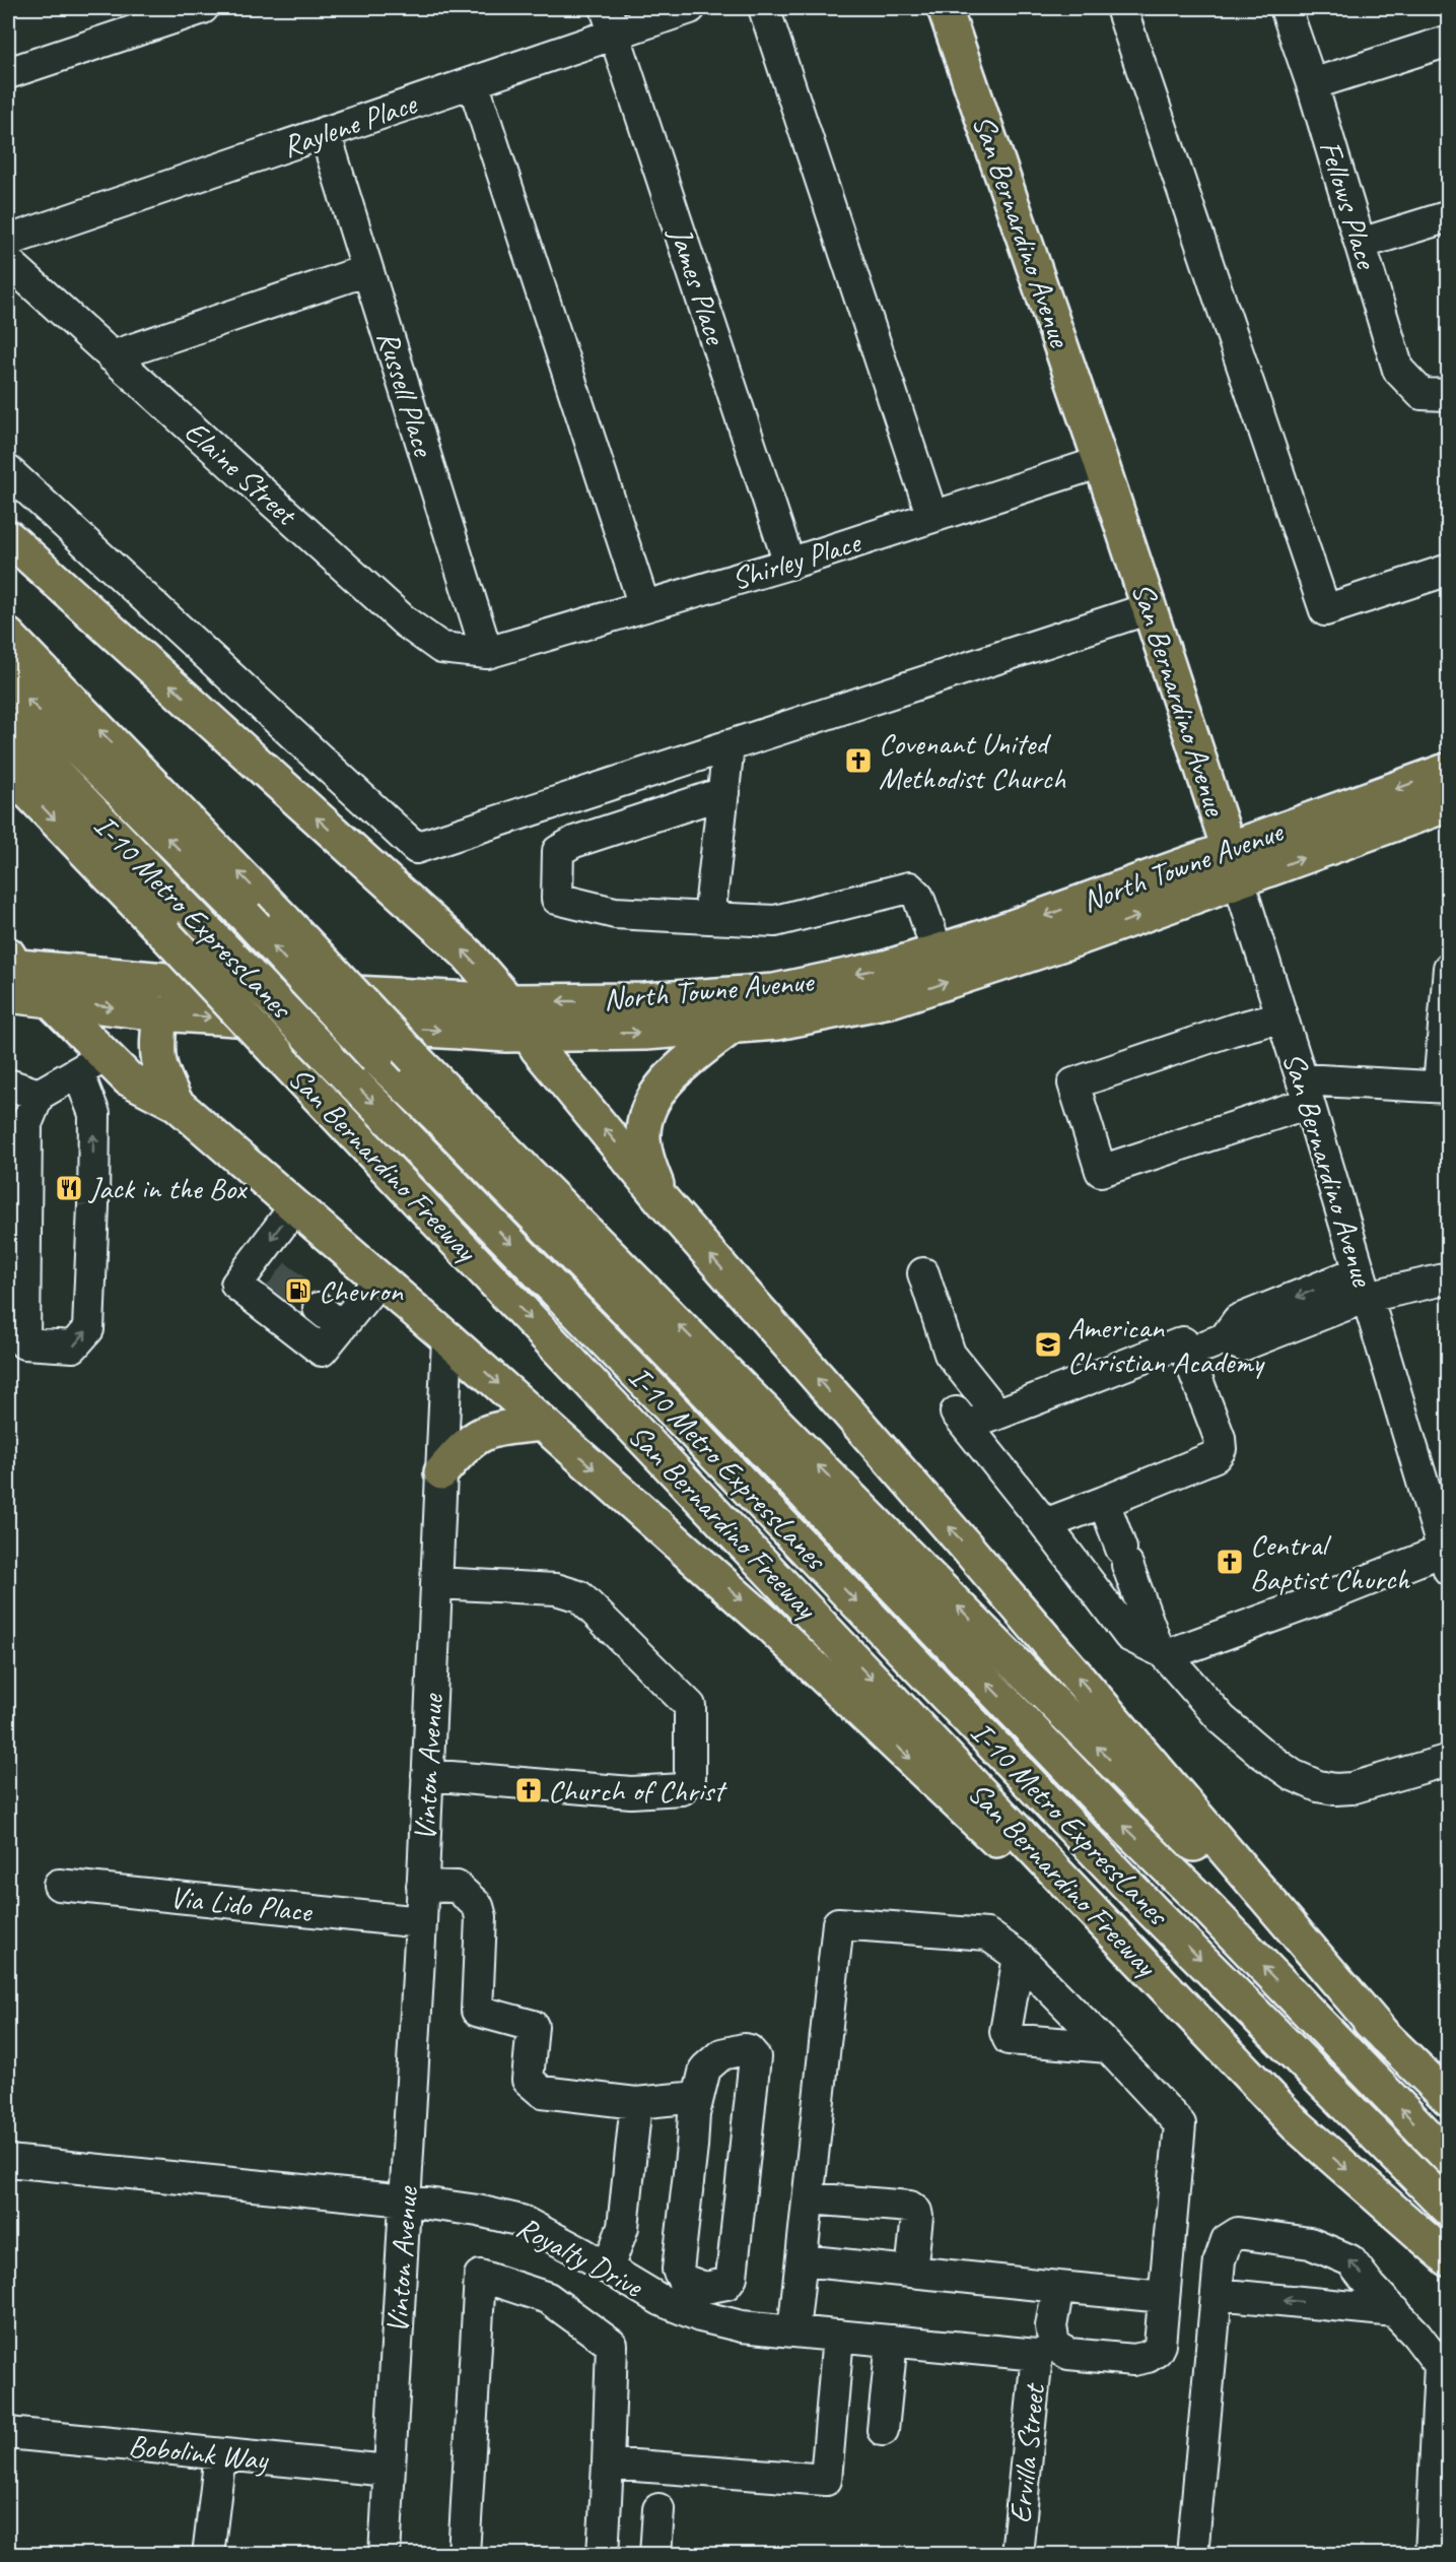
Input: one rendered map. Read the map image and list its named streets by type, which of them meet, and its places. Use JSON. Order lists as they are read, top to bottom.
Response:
{
  "streets": {
    "main road": [
      "San Bernardino Avenue",
      "North Towne Avenue",
      "I-10 Metro ExpressLanes",
      "San Bernardino Freeway"
    ],
    "street": [
      "Raylene Place",
      "Fellows Place",
      "James Place",
      "Russell Place",
      "Elaine Street",
      "Shirley Place",
      "Vinton Avenue",
      "Via Lido Place",
      "Royalty Drive",
      "Bobolink Way",
      "Ervilla Street"
    ]
  },
  "crossings": [
    ["Raylene Place", "James Place"],
    ["Raylene Place", "Russell Place"],
    ["San Bernardino Avenue", "Shirley Place"],
    ["San Bernardino Avenue", "North Towne Avenue"],
    ["James Place", "Shirley Place"],
    ["Russell Place", "Elaine Street"],
    ["Russell Place", "Shirley Place"],
    ["Elaine Street", "Shirley Place"],
    ["Vinton Avenue", "Via Lido Place"],
    ["Vinton Avenue", "Royalty Drive"],
    ["Vinton Avenue", "Bobolink Way"],
    ["Royalty Drive", "Ervilla Street"]
  ],
  "places": {
    "church": ["Covenant United Methodist Church", "Central Baptist Church", "Church of Christ"],
    "restaurant": ["Jack in the Box"],
    "fuel station": ["Chevron"],
    "school or university": ["American Christian Academy"]
  }
}
